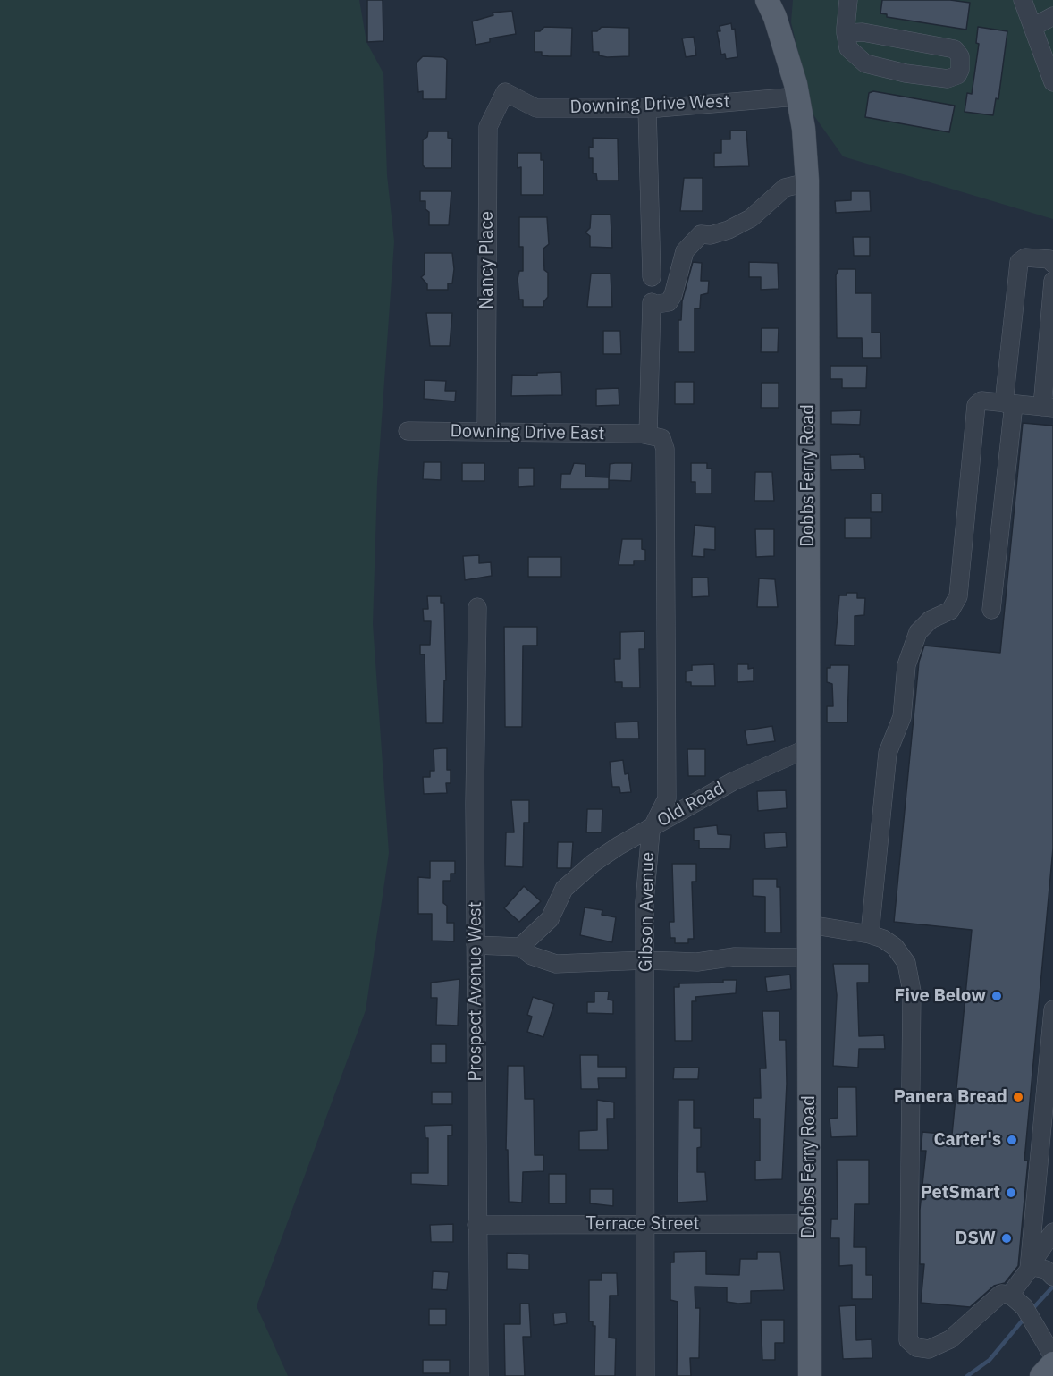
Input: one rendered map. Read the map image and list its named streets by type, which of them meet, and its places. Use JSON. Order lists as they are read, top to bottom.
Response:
{
  "streets": {
    "main road": ["Dobbs Ferry Road"],
    "street": [
      "Downing Drive West",
      "Nancy Place",
      "Downing Drive East",
      "Old Road",
      "Gibson Avenue",
      "Prospect Avenue West",
      "Terrace Street"
    ]
  },
  "crossings": [
    ["Downing Drive West", "Nancy Place"],
    ["Downing Drive West", "Dobbs Ferry Road"],
    ["Nancy Place", "Downing Drive East"],
    ["Downing Drive East", "Gibson Avenue"],
    ["Dobbs Ferry Road", "Old Road"],
    ["Dobbs Ferry Road", "Terrace Street"],
    ["Old Road", "Gibson Avenue"],
    ["Gibson Avenue", "Terrace Street"],
    ["Prospect Avenue West", "Terrace Street"]
  ],
  "places": [
    "Five Below",
    "Panera Bread",
    "Carter's",
    "PetSmart",
    "DSW"
  ]
}
